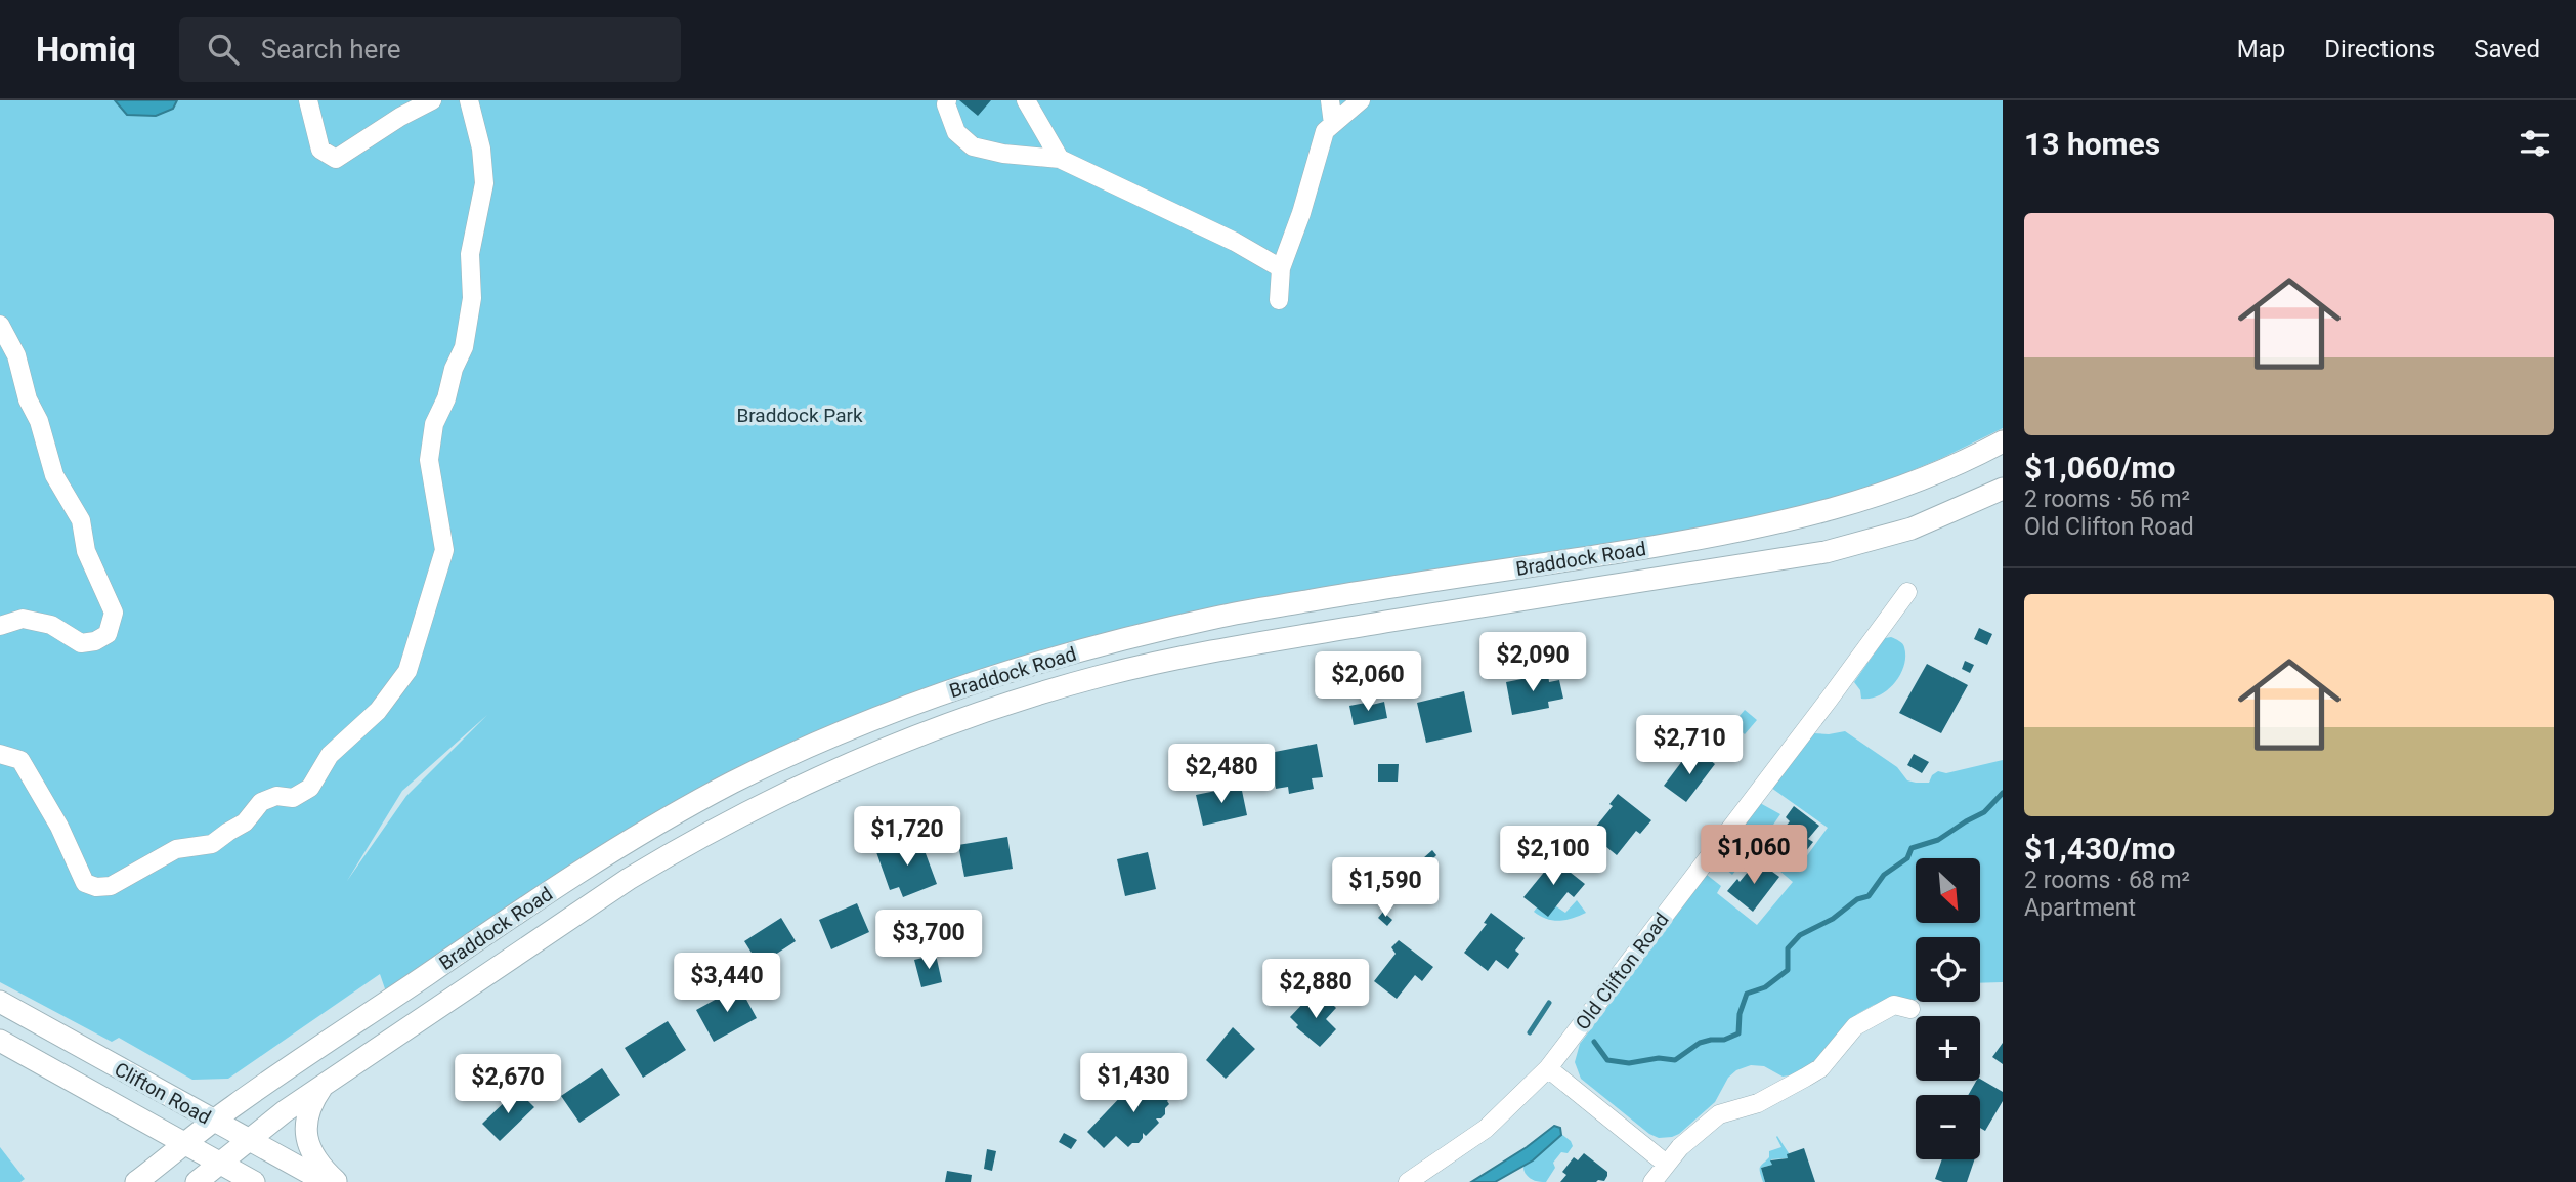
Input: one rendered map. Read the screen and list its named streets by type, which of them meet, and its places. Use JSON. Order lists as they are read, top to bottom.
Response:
{
  "streets": {
    "main road": ["Braddock Road", "Clifton Road"],
    "street": ["Old Clifton Road"]
  },
  "crossings": [
    ["Braddock Road", "Clifton Road"]
  ],
  "parks": ["Braddock Park"],
  "north": "bottom right",
  "page": {
    "header": "Homiq",
    "search": "Search here",
    "nav": ["Map", "Directions", "Saved"],
    "heading": "13 homes",
    "list": [
      {
        "name": "$1,060/mo",
        "note": "2 rooms · 56 m² · Old Clifton Road"
      },
      {
        "name": "$1,430/mo",
        "note": "2 rooms · 68 m² · Apartment"
      }
    ],
    "price": [
      "$2,090",
      "$2,060",
      "$2,710",
      "$2,480",
      "$1,720",
      "$1,060",
      "$2,100",
      "$1,590",
      "$3,700",
      "$3,440",
      "$2,880",
      "$1,430",
      "$2,670"
    ],
    "map_buttons": ["+", "−"]
  }
}
